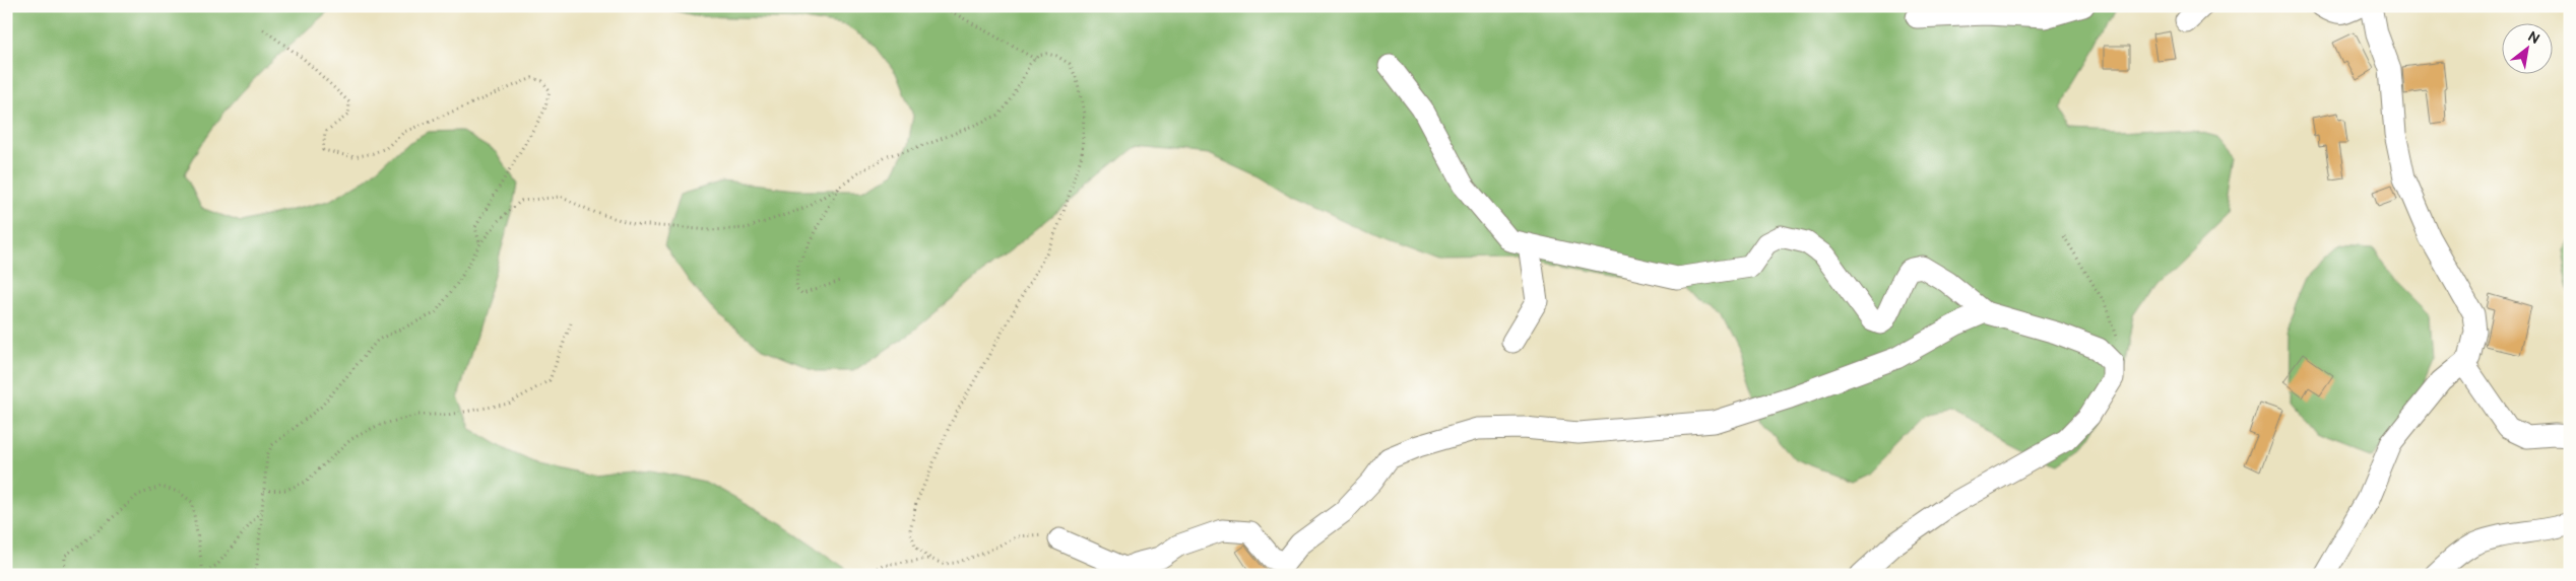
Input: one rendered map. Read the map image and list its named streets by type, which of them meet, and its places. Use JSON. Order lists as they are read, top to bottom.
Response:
{
  "north": "top right"
}
